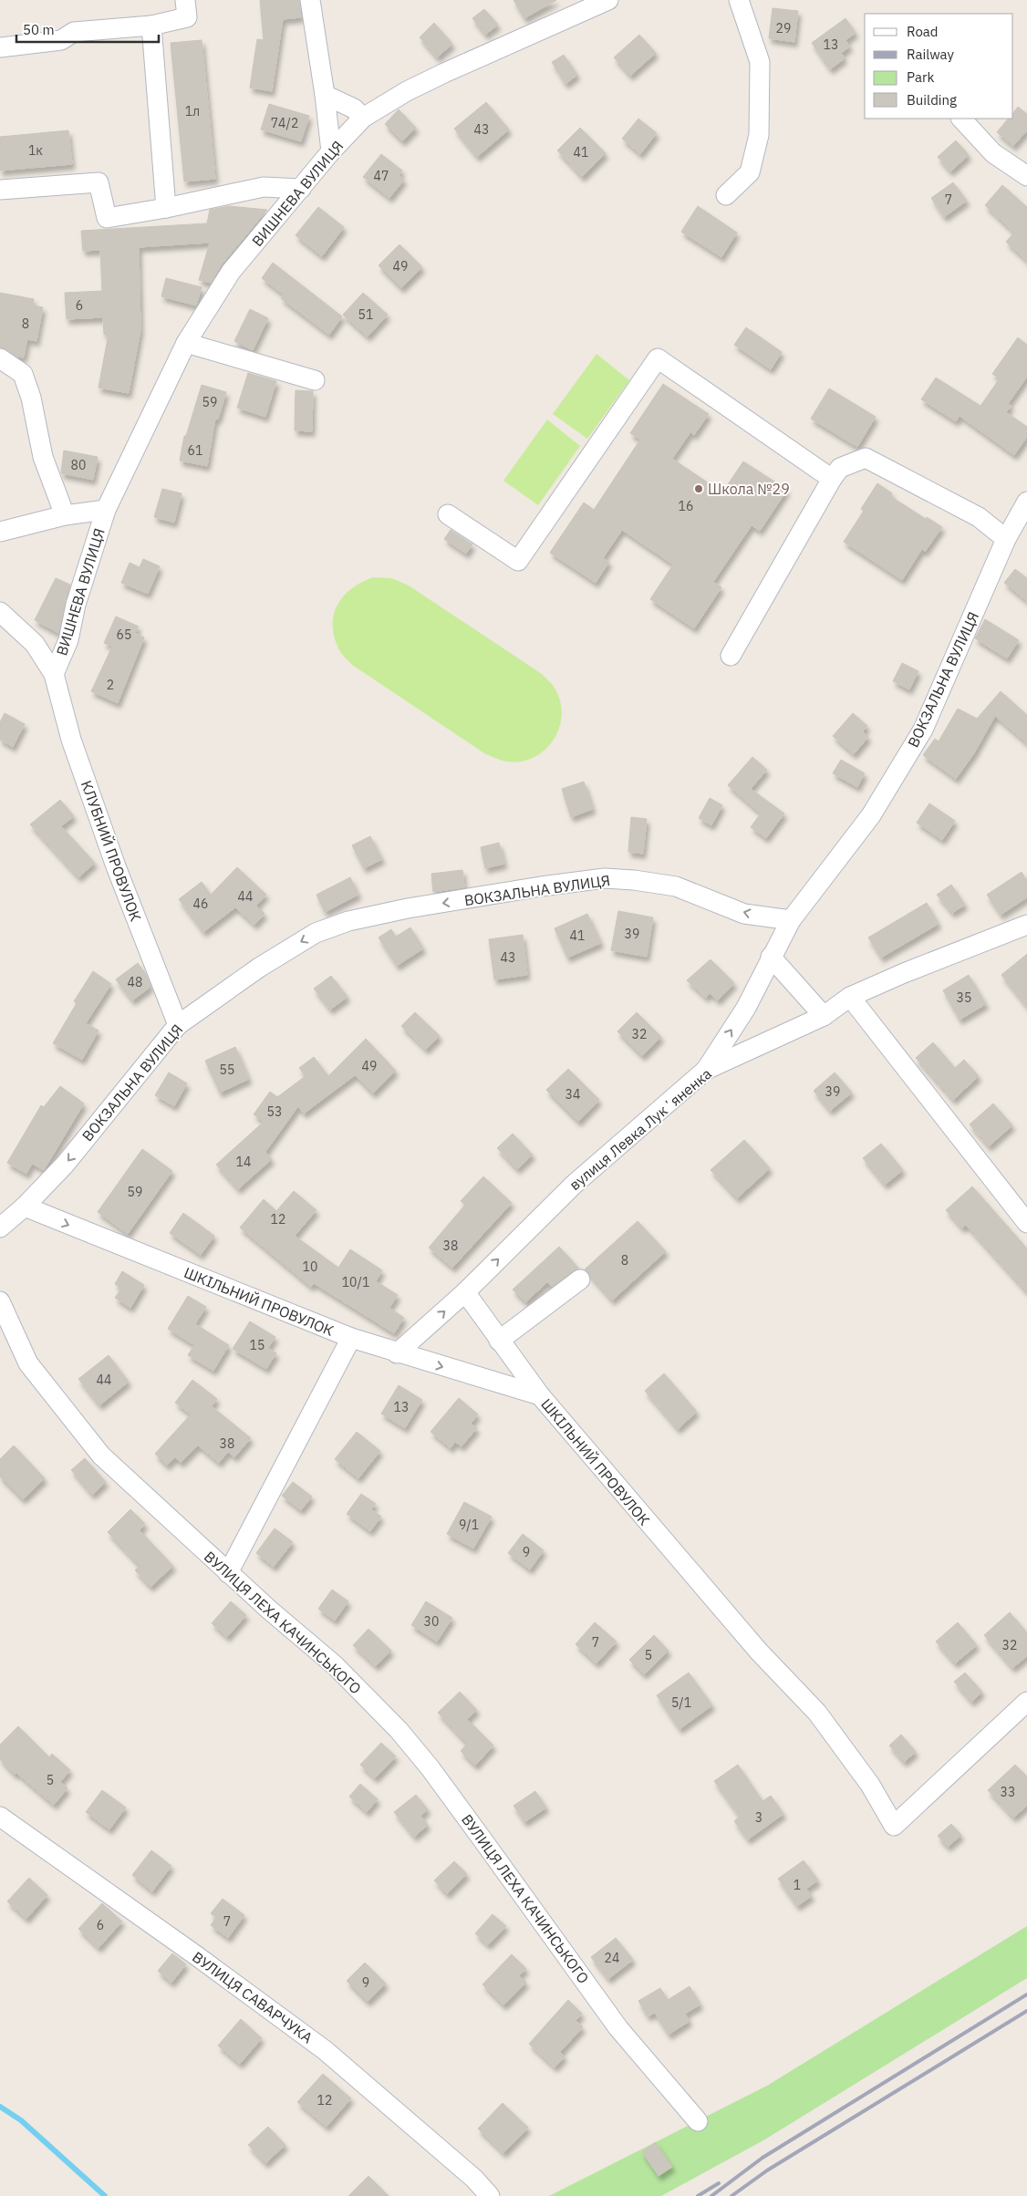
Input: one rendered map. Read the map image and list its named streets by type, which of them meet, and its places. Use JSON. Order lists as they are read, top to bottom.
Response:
{
  "streets": {
    "street": [
      "ВИШНЕВА ВУЛИЦЯ",
      "ВОКЗАЛЬНА ВУЛИЦЯ",
      "КЛУБНИЙ ПРОВУЛОК",
      "вулиця Левка Лукʼяненка",
      "ШКІЛЬНИЙ ПРОВУЛОК",
      "ВУЛИЦЯ ЛЕХА КАЧИНСЬКОГО",
      "ВУЛИЦЯ САВАРЧУКА"
    ]
  },
  "crossings": [
    ["ВИШНЕВА ВУЛИЦЯ", "КЛУБНИЙ ПРОВУЛОК"],
    ["ВОКЗАЛЬНА ВУЛИЦЯ", "КЛУБНИЙ ПРОВУЛОК"],
    ["ВОКЗАЛЬНА ВУЛИЦЯ", "ШКІЛЬНИЙ ПРОВУЛОК"],
    ["вулиця Левка Лукʼяненка", "ШКІЛЬНИЙ ПРОВУЛОК"]
  ],
  "one_way": ["ВОКЗАЛЬНА ВУЛИЦЯ", "вулиця Левка Лукʼяненка", "ШКІЛЬНИЙ ПРОВУЛОК"],
  "places": ["Школа №29"],
  "house_numbers": [
    "29",
    "13",
    "1л",
    "74/2",
    "43",
    "1к",
    "41",
    "47",
    "7",
    "49",
    "6",
    "51",
    "8",
    "59",
    "61",
    "80",
    "16",
    "65",
    "2",
    "44",
    "46",
    "39",
    "41",
    "43",
    "48",
    "35",
    "32",
    "49",
    "55",
    "39",
    "34",
    "53",
    "14",
    "59",
    "12",
    "38",
    "8",
    "10",
    "10/1",
    "15",
    "44",
    "13",
    "38",
    "9/1",
    "9",
    "30",
    "7",
    "32",
    "5",
    "5/1",
    "5",
    "33",
    "3",
    "1",
    "7",
    "6",
    "24",
    "9",
    "12"
  ],
  "legend": [
    "Road",
    "Railway",
    "Park",
    "Building"
  ],
  "scale_bar": "50 m"
}
